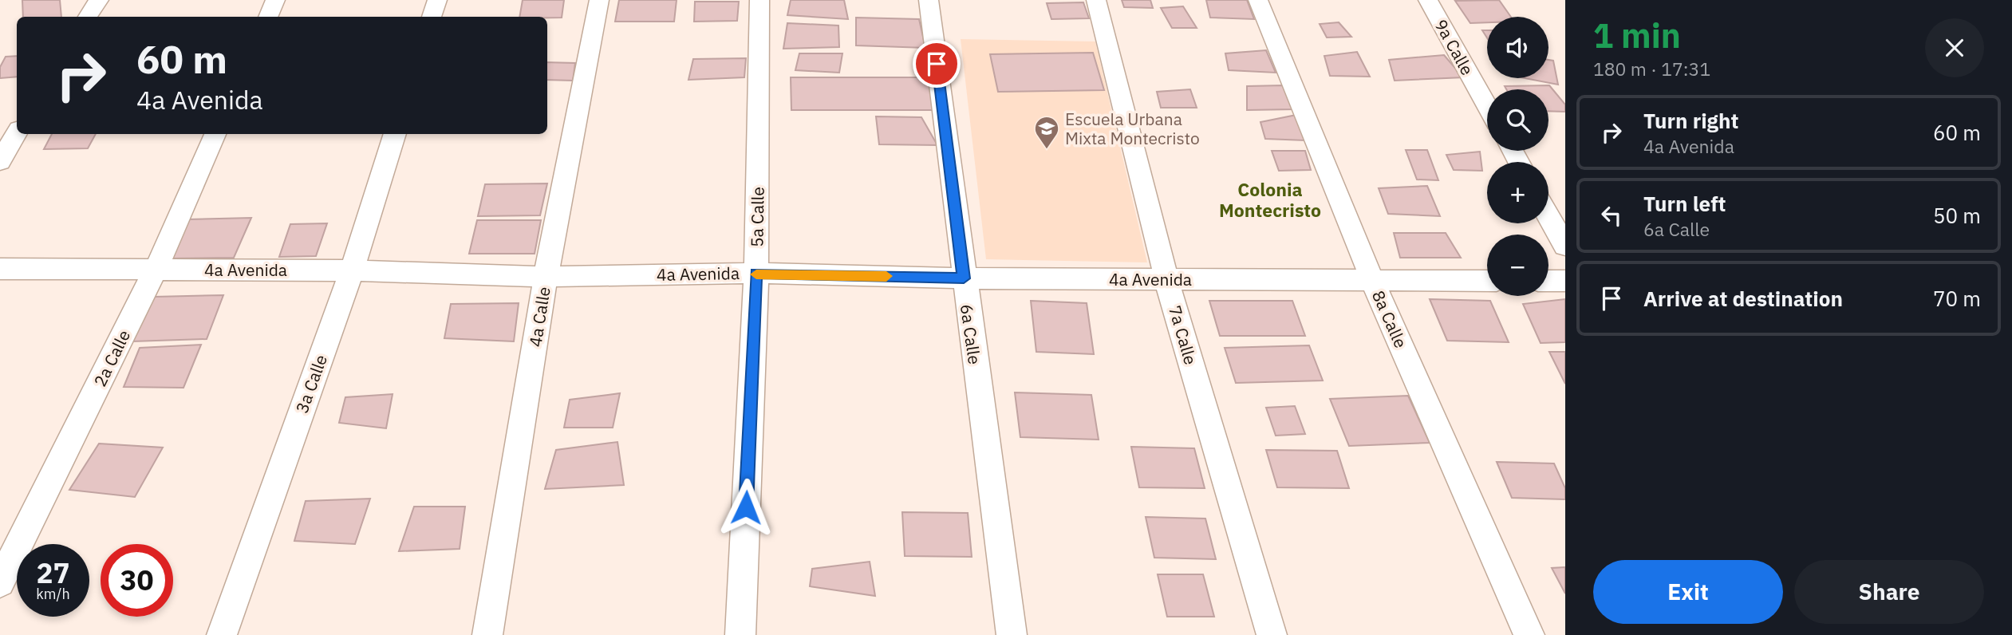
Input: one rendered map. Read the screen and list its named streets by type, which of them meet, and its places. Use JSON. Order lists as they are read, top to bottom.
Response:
{
  "streets": {
    "street": [
      "9a Calle",
      "5a Calle",
      "4a Avenida",
      "4a Calle",
      "8a Calle",
      "6a Calle",
      "7a Calle",
      "2a Calle",
      "3a Calle"
    ]
  },
  "crossings": [
    ["5a Calle", "4a Avenida"],
    ["4a Avenida", "4a Calle"],
    ["4a Avenida", "8a Calle"],
    ["4a Avenida", "6a Calle"],
    ["4a Avenida", "7a Calle"],
    ["4a Avenida", "2a Calle"],
    ["4a Avenida", "3a Calle"]
  ],
  "districts": ["Colonia Montecristo"],
  "places": {
    "school or university": ["Escuela Urbana Mixta Montecristo"]
  },
  "page": {
    "heading": ["1 min", "180 m · 17:31"],
    "map_buttons": ["+", "−"],
    "turn": ["60 m", "4a Avenida"],
    "list": [
      {
        "name": "Turn right",
        "note": "4a Avenida",
        "value": "60 m"
      },
      {
        "name": "Turn left",
        "note": "6a Calle",
        "value": "50 m"
      },
      {
        "name": "Arrive at destination",
        "value": "70 m"
      }
    ],
    "speed": "27 km/h",
    "limit": "30",
    "buttons": ["Exit", "Share"]
  }
}
